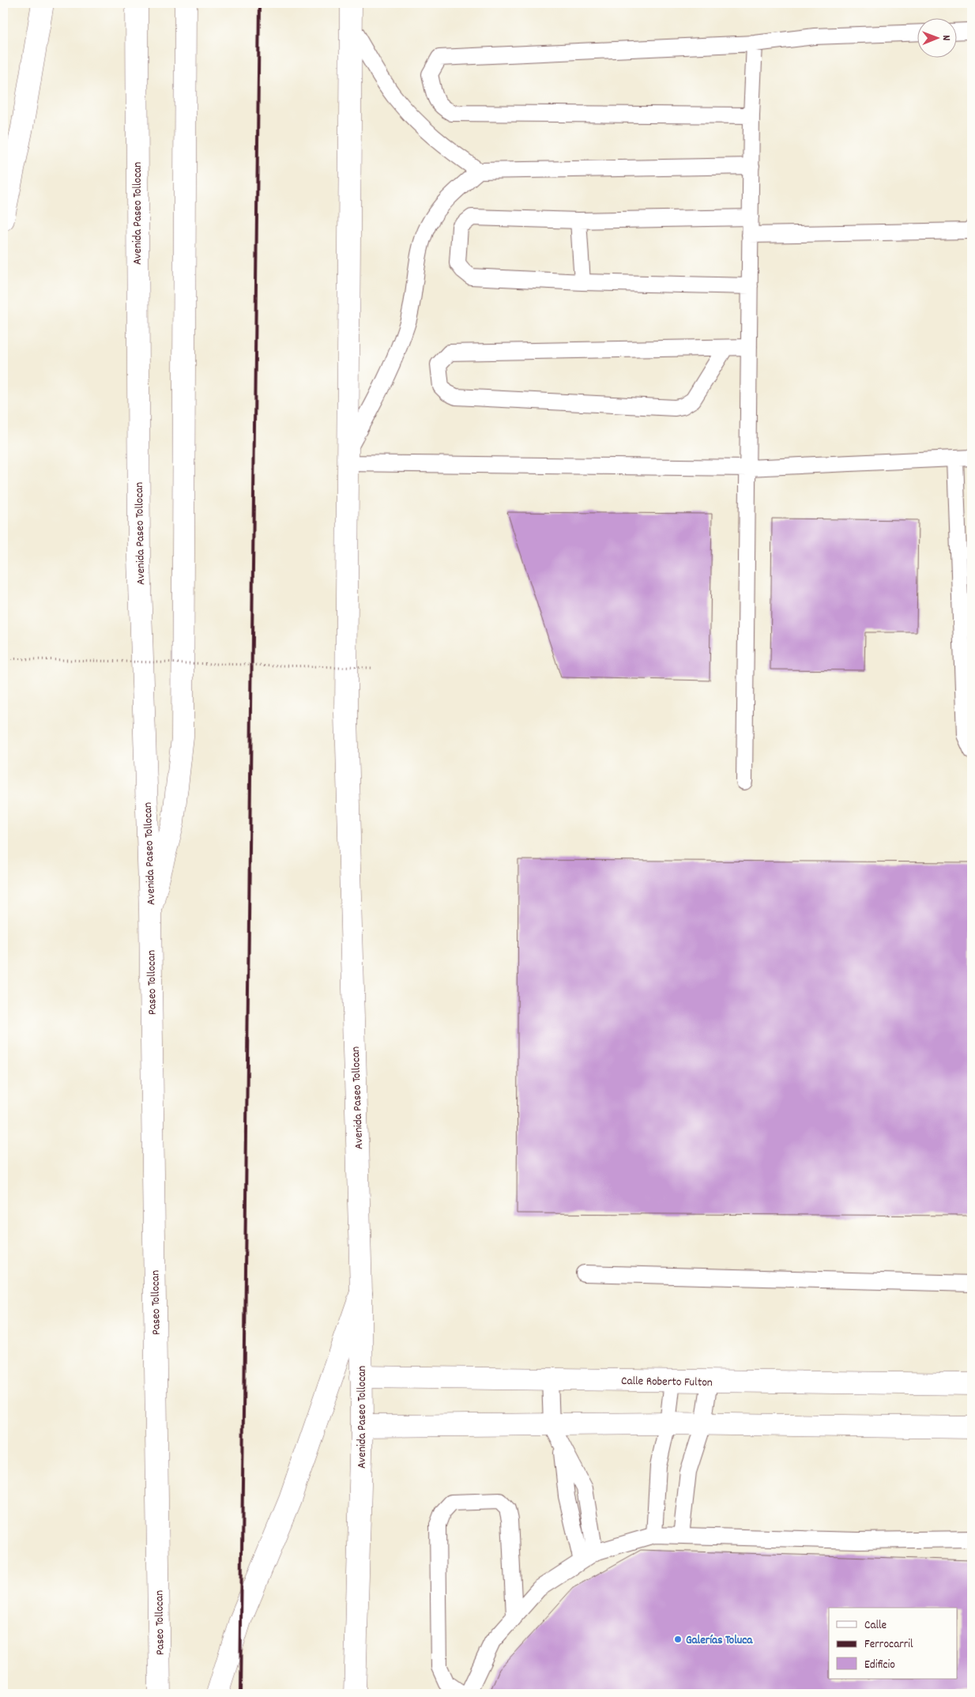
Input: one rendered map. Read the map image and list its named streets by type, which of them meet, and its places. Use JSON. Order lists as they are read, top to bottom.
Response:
{
  "streets": {
    "main road": ["Avenida Paseo Tollocan", "Paseo Tollocan", "Calle Roberto Fulton"]
  },
  "crossings": [
    ["Avenida Paseo Tollocan", "Paseo Tollocan"],
    ["Avenida Paseo Tollocan", "Calle Roberto Fulton"]
  ],
  "places": ["Galerías Toluca"],
  "legend": ["Calle", "Ferrocarril", "Edificio"],
  "north": "right"
}
